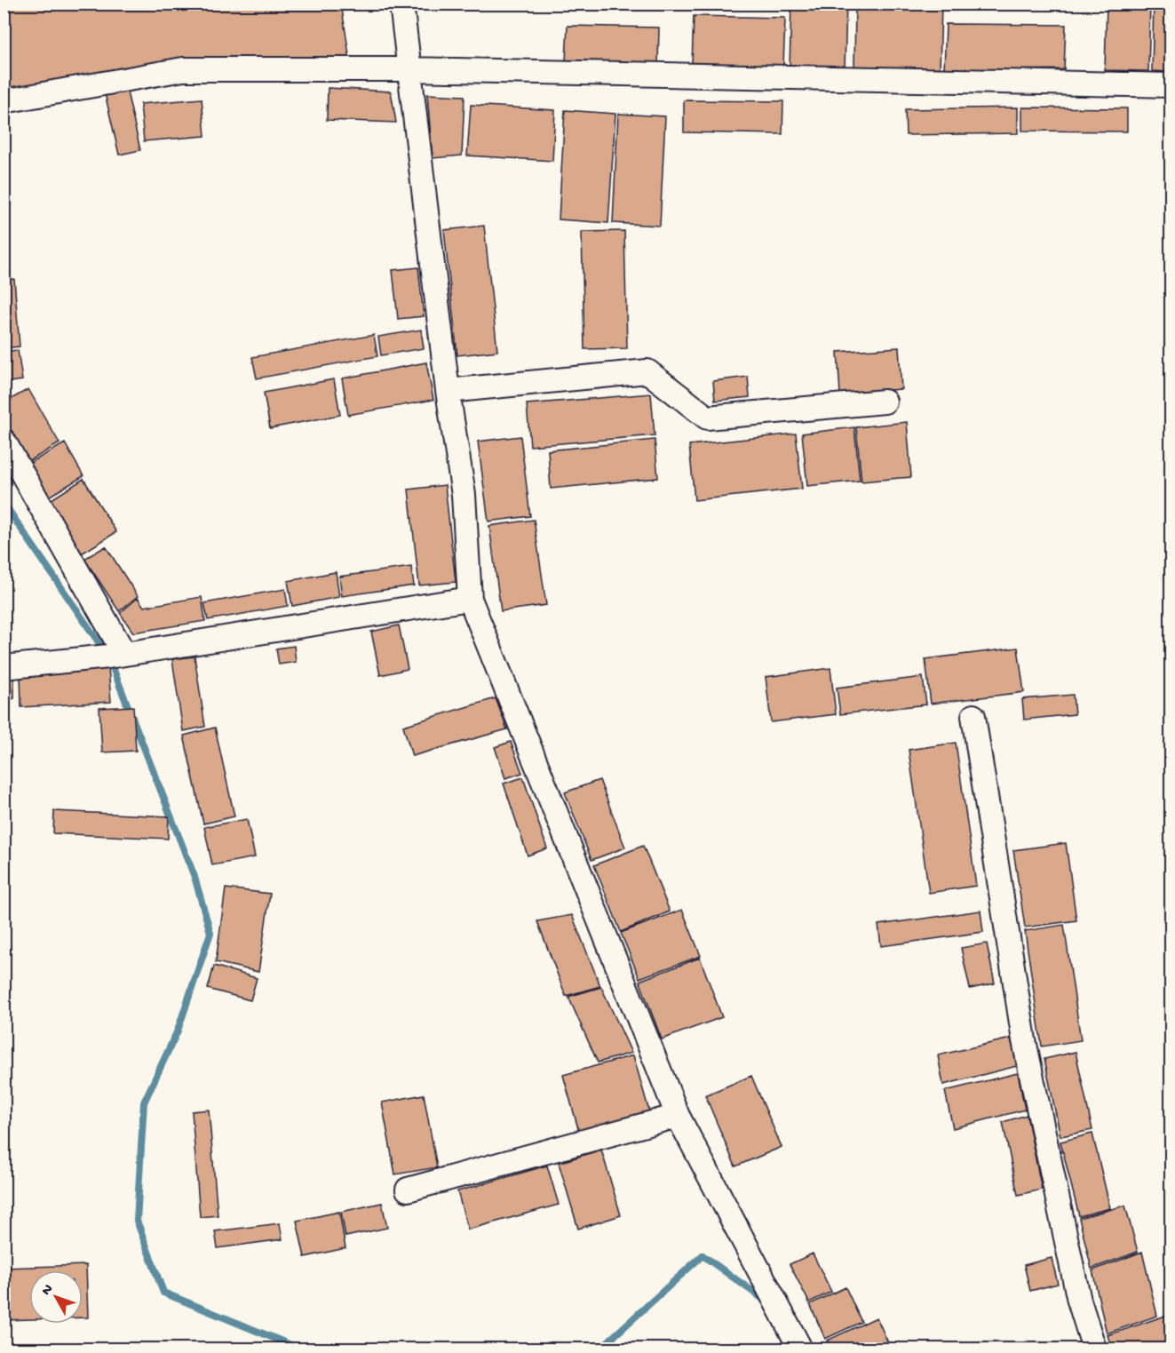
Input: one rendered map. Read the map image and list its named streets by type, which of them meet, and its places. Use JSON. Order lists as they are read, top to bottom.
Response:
{
  "north": "top left"
}
